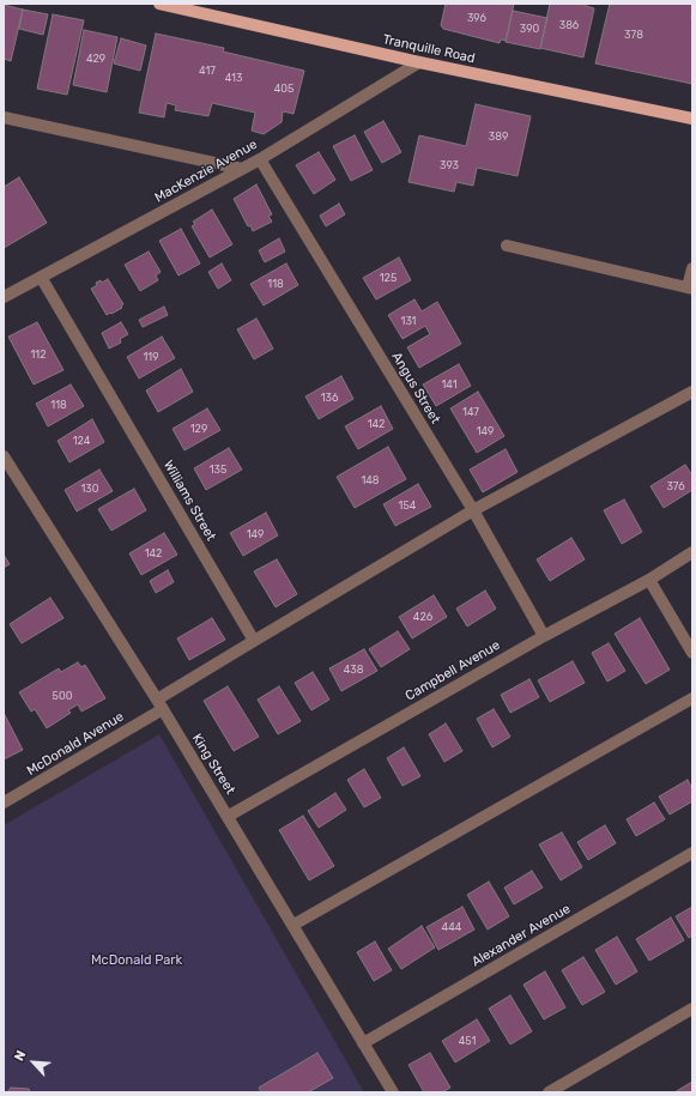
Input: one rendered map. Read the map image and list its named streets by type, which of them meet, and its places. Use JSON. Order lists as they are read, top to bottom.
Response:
{
  "streets": {
    "main road": ["Tranquille Road"],
    "street": [
      "MacKenzie Avenue",
      "Angus Street",
      "Williams Street",
      "Campbell Avenue",
      "McDonald Avenue",
      "King Street",
      "Alexander Avenue"
    ]
  },
  "crossings": [
    ["Tranquille Road", "MacKenzie Avenue"],
    ["MacKenzie Avenue", "Angus Street"],
    ["MacKenzie Avenue", "Williams Street"],
    ["Angus Street", "Campbell Avenue"],
    ["Campbell Avenue", "King Street"],
    ["McDonald Avenue", "King Street"],
    ["King Street", "Alexander Avenue"]
  ],
  "parks": ["McDonald Park"],
  "house_numbers": [
    "396",
    "386",
    "390",
    "378",
    "429",
    "417",
    "413",
    "405",
    "389",
    "393",
    "125",
    "118",
    "131",
    "112",
    "119",
    "141",
    "136",
    "118",
    "147",
    "142",
    "129",
    "149",
    "124",
    "135",
    "148",
    "376",
    "130",
    "154",
    "149",
    "142",
    "426",
    "438",
    "500",
    "444",
    "451"
  ],
  "north": "top left"
}
